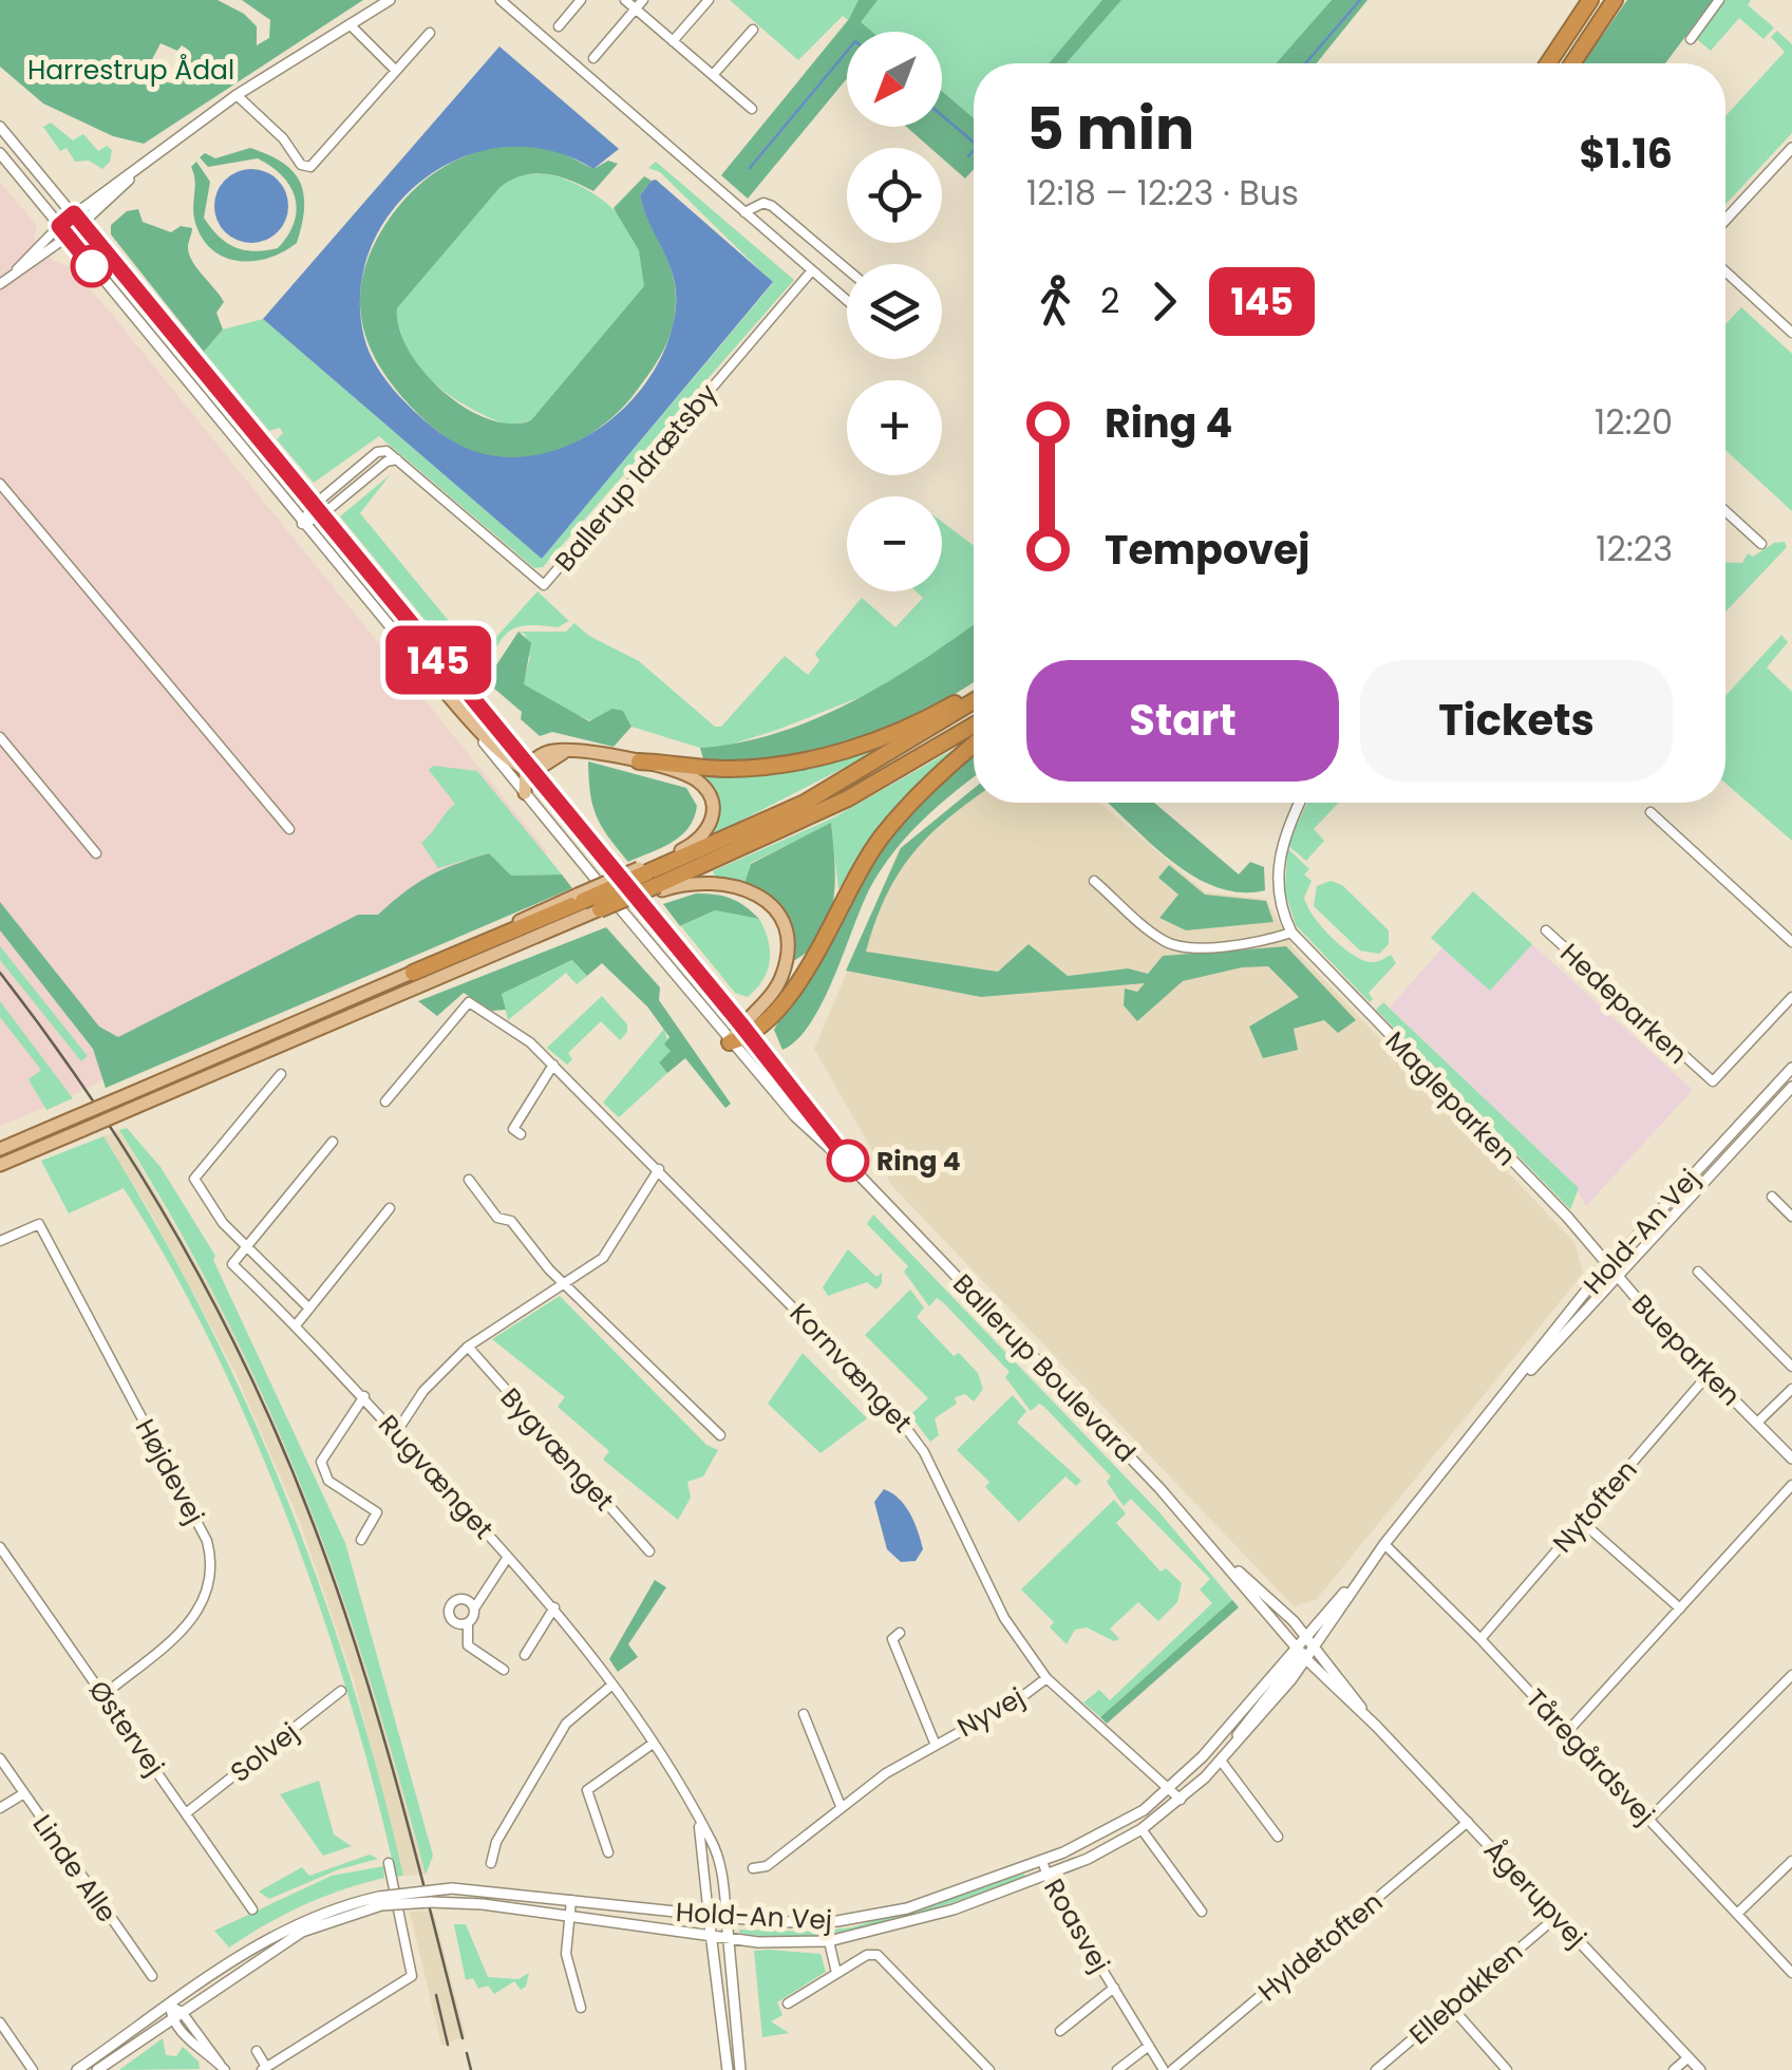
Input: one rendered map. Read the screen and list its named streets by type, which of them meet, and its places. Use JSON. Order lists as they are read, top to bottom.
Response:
{
  "streets": {
    "street": [
      "Ballerup Idrætsby",
      "Hedeparken",
      "Magleparken",
      "Hold-An Vej",
      "Bueparken",
      "Kornvænget",
      "Ballerup Boulevard",
      "Bygvænget",
      "Højdevej",
      "Rugvænget",
      "Nytoften",
      "Nyvej",
      "Østervej",
      "Solvej",
      "Tåregårdsvej",
      "Linde Alle",
      "Ågerupvej",
      "Roasvej",
      "Hyldetoften",
      "Ellebakken"
    ]
  },
  "crossings": [
    ["Magleparken", "Hold-An Vej"],
    ["Magleparken", "Bueparken"],
    ["Hold-An Vej", "Bueparken"],
    ["Hold-An Vej", "Kornvænget"],
    ["Hold-An Vej", "Ballerup Boulevard"],
    ["Hold-An Vej", "Rugvænget"],
    ["Hold-An Vej", "Tåregårdsvej"],
    ["Hold-An Vej", "Ågerupvej"],
    ["Hold-An Vej", "Roasvej"],
    ["Bueparken", "Nytoften"],
    ["Kornvænget", "Nyvej"],
    ["Ballerup Boulevard", "Ågerupvej"],
    ["Højdevej", "Østervej"],
    ["Nytoften", "Tåregårdsvej"],
    ["Østervej", "Solvej"],
    ["Ågerupvej", "Hyldetoften"],
    ["Ågerupvej", "Ellebakken"]
  ],
  "parks": ["Harrestrup Ådal"],
  "places": ["Ring 4"],
  "lines": ["bus line 145"],
  "north": "bottom left",
  "page": {
    "on_map": "145",
    "map_buttons": ["+", "−"],
    "heading": ["5 min", "12:18 – 12:23 · Bus", "$1.16"],
    "legs": ["2", "145"],
    "list": [
      {
        "name": "Ring 4",
        "value": "12:20"
      },
      {
        "name": "Tempovej",
        "value": "12:23"
      }
    ],
    "buttons": ["Start", "Tickets"]
  }
}
